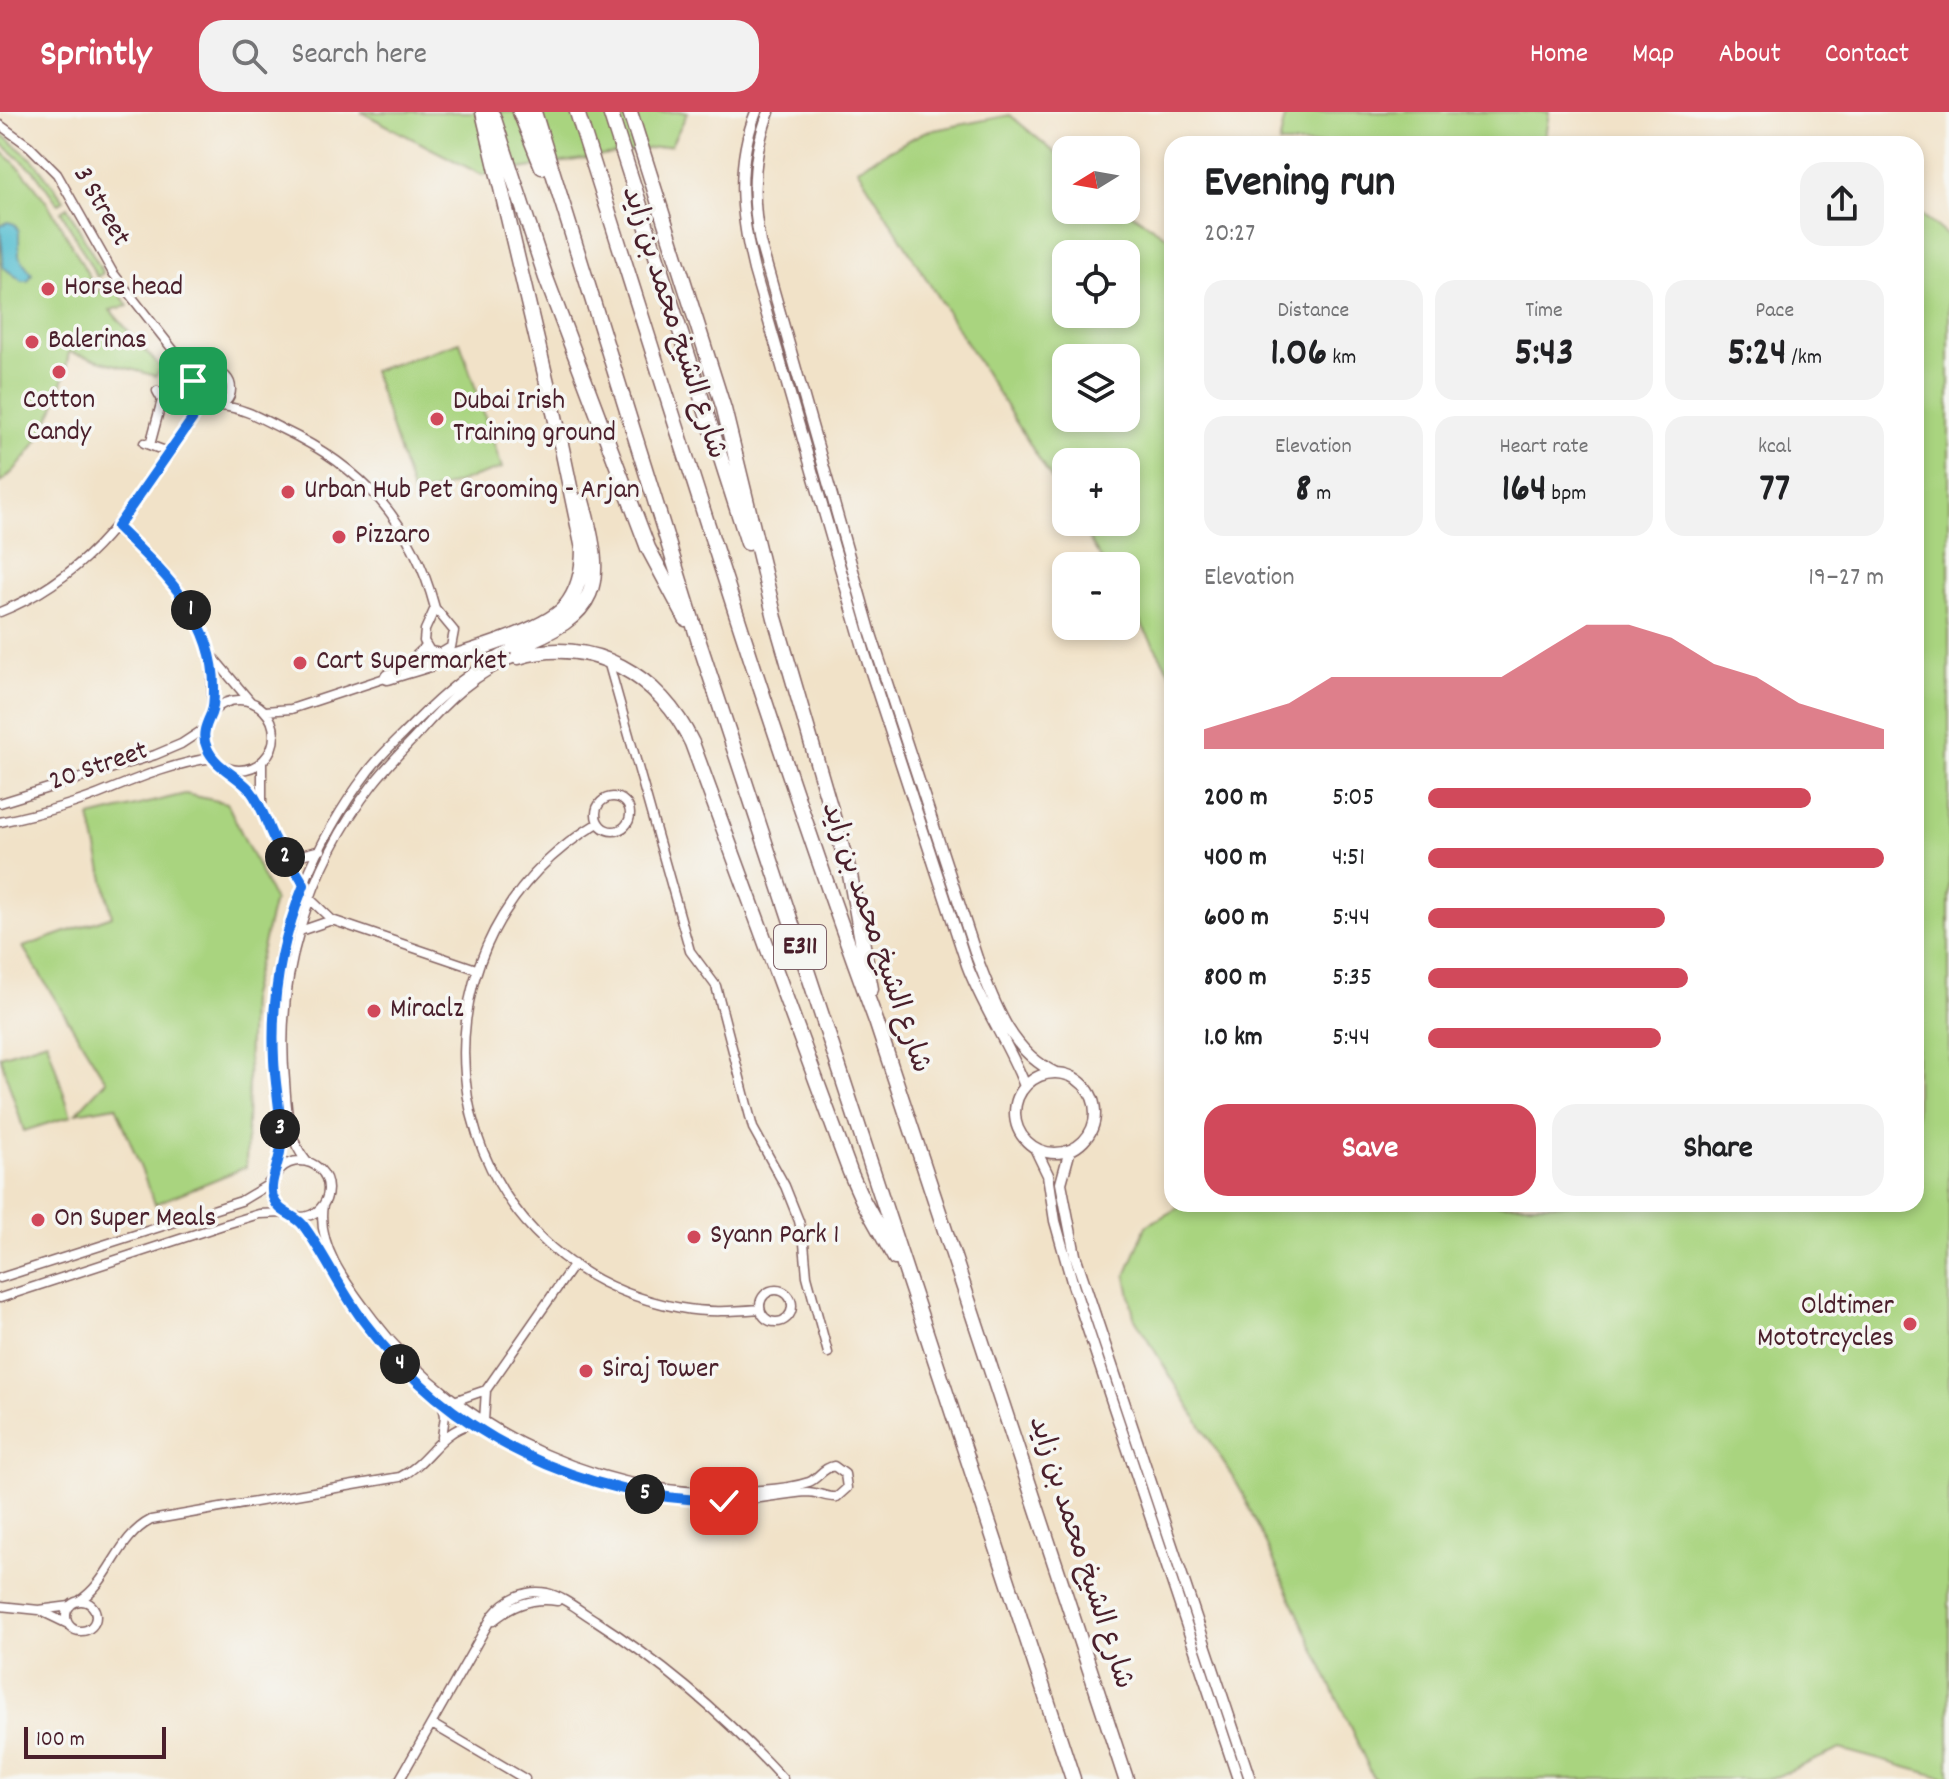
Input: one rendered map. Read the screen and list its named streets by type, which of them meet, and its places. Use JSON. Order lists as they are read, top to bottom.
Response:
{
  "streets": {
    "highway": ["شارع الشيخ محمد بن زايد", "E311"],
    "street": ["3 Street", "20 Street"]
  },
  "places": [
    "Horse head",
    "Balerinas",
    "Cotton Candy",
    "Dubai Irish Training ground",
    "Urban Hub Pet Grooming - Arjan",
    "Pizzaro",
    "Cart Supermarket",
    "Miraclz",
    "On Super Meals",
    "Syann Park 1",
    "Oldtimer Mototrcycles",
    "Siraj Tower"
  ],
  "scale_bar": "100 m",
  "north": "left",
  "page": {
    "header": "Sprintly",
    "search": "Search here",
    "nav": [
      "Home",
      "Map",
      "About",
      "Contact"
    ],
    "map_buttons": ["+", "−"],
    "heading": ["Evening run", "20:27"],
    "stats": [
      ["Distance", "1.06 km"],
      ["Time", "5:43"],
      ["Pace", "5:24 /km"],
      ["Elevation", "8 m"],
      ["Heart rate", "164 bpm"],
      ["kcal", "77"]
    ],
    "chart": ["Elevation", "19–27 m"],
    "pins": [
      "1",
      "2",
      "3",
      "4",
      "5"
    ],
    "list": [
      {
        "name": "200 m",
        "note": "5:05"
      },
      {
        "name": "400 m",
        "note": "4:51"
      },
      {
        "name": "600 m",
        "note": "5:44"
      },
      {
        "name": "800 m",
        "note": "5:35"
      },
      {
        "name": "1.0 km",
        "note": "5:44"
      }
    ],
    "buttons": ["Save", "Share"],
    "scale": "100 m"
  }
}
